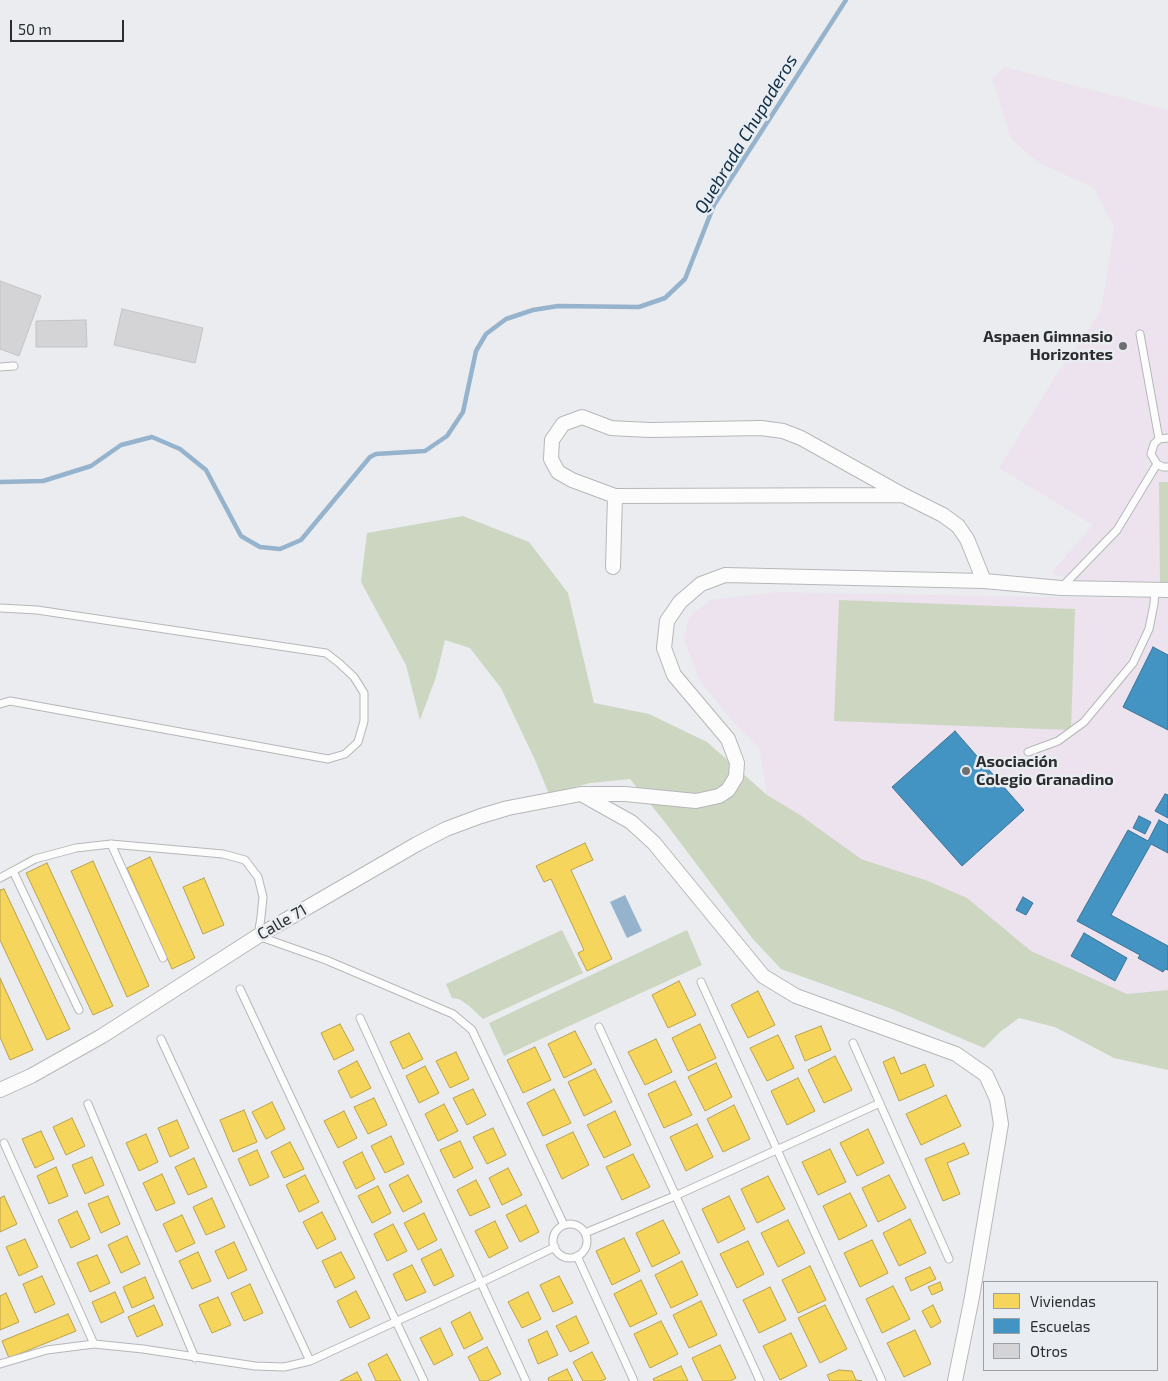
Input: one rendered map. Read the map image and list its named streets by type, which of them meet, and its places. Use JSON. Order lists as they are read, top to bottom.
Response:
{
  "streets": {
    "street": ["Calle 71"]
  },
  "water": ["Quebrada Chupaderos"],
  "places": ["Aspaen Gimnasio Horizontes", "Asociación Colegio Granadino"],
  "legend": ["Viviendas", "Escuelas", "Otros"],
  "scale_bar": "50 m"
}
